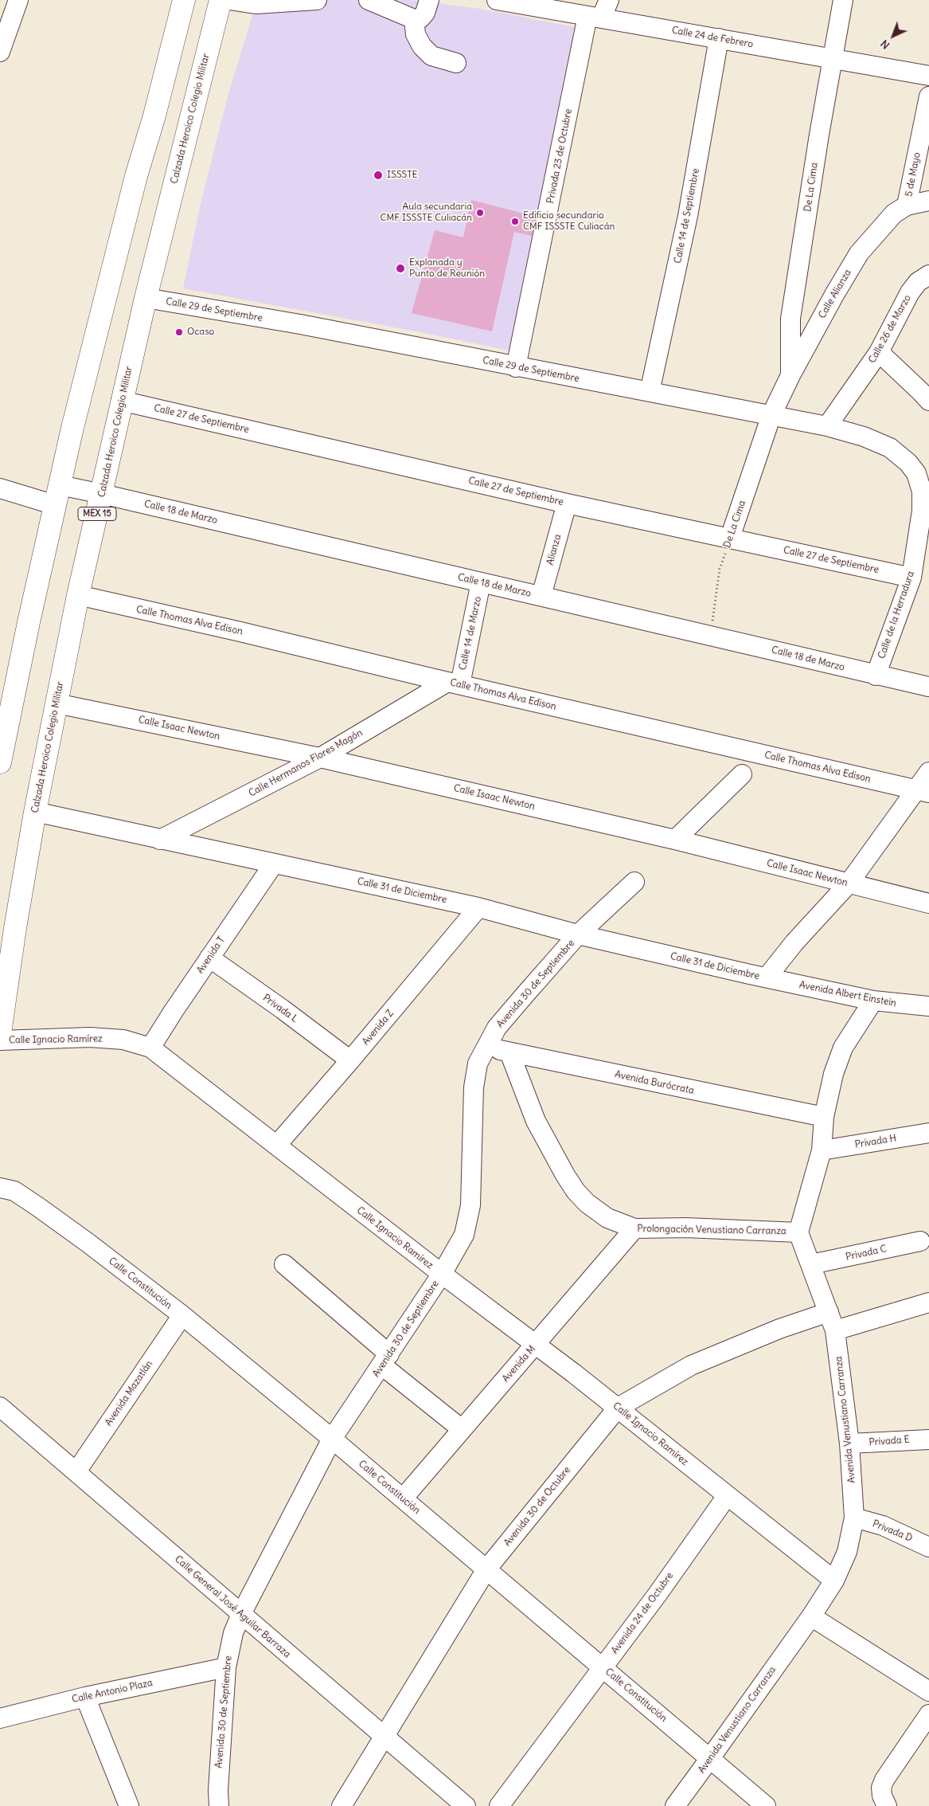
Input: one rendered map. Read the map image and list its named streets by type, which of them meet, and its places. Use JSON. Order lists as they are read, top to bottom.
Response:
{
  "streets": {
    "main road": ["Calzada Heroico Colegio Militar", "MEX 15"],
    "street": [
      "Calle 24 de Febrero",
      "Privada 23 de Octubre",
      "5 de Mayo",
      "De La Cima",
      "Calle 14 de Septiembre",
      "Calle Alianza",
      "Calle 29 de Septiembre",
      "Calle 26 de Marzo",
      "Calle 27 de Septiembre",
      "Calle 18 de Marzo",
      "Alianza",
      "Calle de la Herradura",
      "Calle Thomas Alva Edison",
      "Calle 14 de Marzo",
      "Calle Isaac Newton",
      "Calle Hermanos Flores Magón",
      "Calle 31 de Diciembre",
      "Avenida T",
      "Avenida 30 de Septiembre",
      "Avenida Albert Einstein",
      "Privada L",
      "Avenida Z",
      "Calle Ignacio Ramírez",
      "Avenida Burócrata",
      "Privada H",
      "Prolongación Venustiano Carranza",
      "Privada C",
      "Calle Constitución",
      "Avenida M",
      "Avenida Mazatlán",
      "Avenida Venustiano Carranza",
      "Privada E",
      "Avenida 30 de Octubre",
      "Privada D",
      "Calle General José Aguilar Barraza",
      "Avenida 24 de Octubre",
      "Calle Antonio Plaza"
    ]
  },
  "crossings": [
    ["Calle 24 de Febrero", "Privada 23 de Octubre"],
    ["Calle 24 de Febrero", "De La Cima"],
    ["Calle 24 de Febrero", "Calle 14 de Septiembre"],
    ["Calzada Heroico Colegio Militar", "Calle 29 de Septiembre"],
    ["Calzada Heroico Colegio Militar", "Calle 27 de Septiembre"],
    ["Calzada Heroico Colegio Militar", "Calle 18 de Marzo"],
    ["Calzada Heroico Colegio Militar", "Calle Thomas Alva Edison"],
    ["Calzada Heroico Colegio Militar", "Calle Isaac Newton"],
    ["Calzada Heroico Colegio Militar", "Calle 31 de Diciembre"],
    ["Privada 23 de Octubre", "Calle 29 de Septiembre"],
    ["5 de Mayo", "Calle Alianza"],
    ["De La Cima", "Calle Alianza"],
    ["De La Cima", "Calle 29 de Septiembre"],
    ["De La Cima", "Calle 27 de Septiembre"],
    ["De La Cima", "Calle 18 de Marzo"],
    ["Calle 14 de Septiembre", "Calle 29 de Septiembre"],
    ["Calle Alianza", "Calle 29 de Septiembre"],
    ["Calle 29 de Septiembre", "Calle 26 de Marzo"],
    ["Calle 29 de Septiembre", "Calle de la Herradura"],
    ["Calle 27 de Septiembre", "Alianza"],
    ["Calle 27 de Septiembre", "Calle de la Herradura"],
    ["Calle 18 de Marzo", "Alianza"],
    ["Calle 18 de Marzo", "Calle de la Herradura"],
    ["Calle 18 de Marzo", "Calle 14 de Marzo"],
    ["Calle Thomas Alva Edison", "Calle 14 de Marzo"],
    ["Calle Thomas Alva Edison", "Calle Hermanos Flores Magón"],
    ["Calle 14 de Marzo", "Calle Hermanos Flores Magón"],
    ["Calle Isaac Newton", "Calle Hermanos Flores Magón"],
    ["Calle Hermanos Flores Magón", "Calle 31 de Diciembre"],
    ["Calle 31 de Diciembre", "Avenida T"],
    ["Calle 31 de Diciembre", "Avenida 30 de Septiembre"],
    ["Calle 31 de Diciembre", "Avenida Albert Einstein"],
    ["Calle 31 de Diciembre", "Avenida Z"],
    ["Avenida T", "Privada L"],
    ["Avenida T", "Calle Ignacio Ramírez"],
    ["Avenida 30 de Septiembre", "Calle Ignacio Ramírez"],
    ["Avenida 30 de Septiembre", "Avenida Burócrata"],
    ["Avenida 30 de Septiembre", "Calle Constitución"],
    ["Avenida 30 de Septiembre", "Calle General José Aguilar Barraza"],
    ["Avenida 30 de Septiembre", "Calle Antonio Plaza"],
    ["Privada L", "Avenida Z"],
    ["Avenida Z", "Calle Ignacio Ramírez"],
    ["Calle Ignacio Ramírez", "Avenida M"],
    ["Calle Ignacio Ramírez", "Avenida Venustiano Carranza"],
    ["Calle Ignacio Ramírez", "Avenida 30 de Octubre"],
    ["Calle Ignacio Ramírez", "Avenida 24 de Octubre"],
    ["Avenida Burócrata", "Prolongación Venustiano Carranza"],
    ["Prolongación Venustiano Carranza", "Avenida M"],
    ["Prolongación Venustiano Carranza", "Avenida Venustiano Carranza"],
    ["Privada C", "Avenida Venustiano Carranza"],
    ["Calle Constitución", "Avenida M"],
    ["Calle Constitución", "Avenida Mazatlán"],
    ["Calle Constitución", "Avenida Venustiano Carranza"],
    ["Calle Constitución", "Avenida 30 de Octubre"],
    ["Calle Constitución", "Avenida 24 de Octubre"],
    ["Avenida Mazatlán", "Calle General José Aguilar Barraza"],
    ["Avenida Venustiano Carranza", "Privada E"],
    ["Avenida Venustiano Carranza", "Avenida 30 de Octubre"],
    ["Avenida Venustiano Carranza", "Privada D"],
    ["Avenida 30 de Octubre", "Calle General José Aguilar Barraza"]
  ],
  "places": [
    "ISSSTE",
    "Aula secundaria CMF ISSSTE Culiacán",
    "Edificio secundario CMF ISSSTE Culiacán",
    "Explanada y Punto de Reunión",
    "Ocaso"
  ],
  "north": "bottom left"
}
